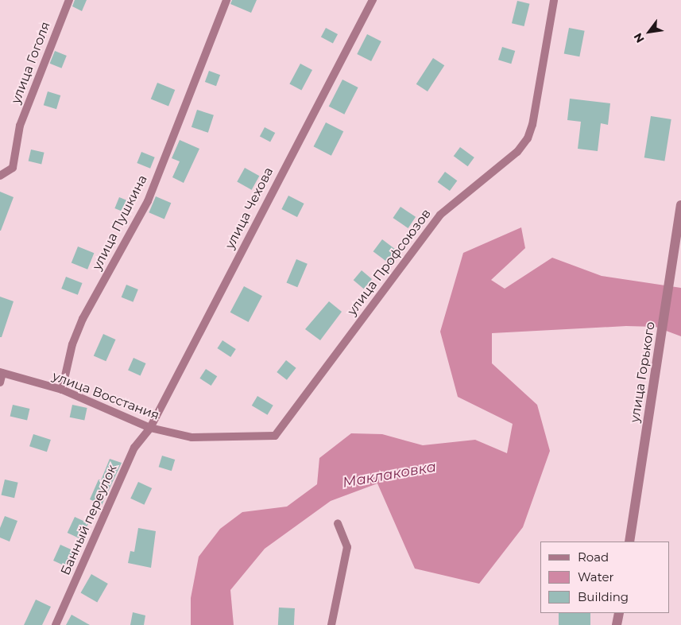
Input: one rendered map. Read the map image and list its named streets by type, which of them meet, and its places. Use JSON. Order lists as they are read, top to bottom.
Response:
{
  "streets": {
    "street": [
      "улица Гоголя",
      "улица Чехова",
      "улица Пушкина",
      "улица Профсоюзов",
      "улица Горького",
      "улица Восстания",
      "Банный переулок"
    ]
  },
  "crossings": [
    ["улица Чехова", "улица Восстания"],
    ["улица Чехова", "Банный переулок"],
    ["улица Пушкина", "улица Восстания"],
    ["улица Профсоюзов", "улица Восстания"],
    ["улица Восстания", "Банный переулок"]
  ],
  "water": ["Маклаковка"],
  "legend": ["Road", "Water", "Building"],
  "north": "bottom left"
}
